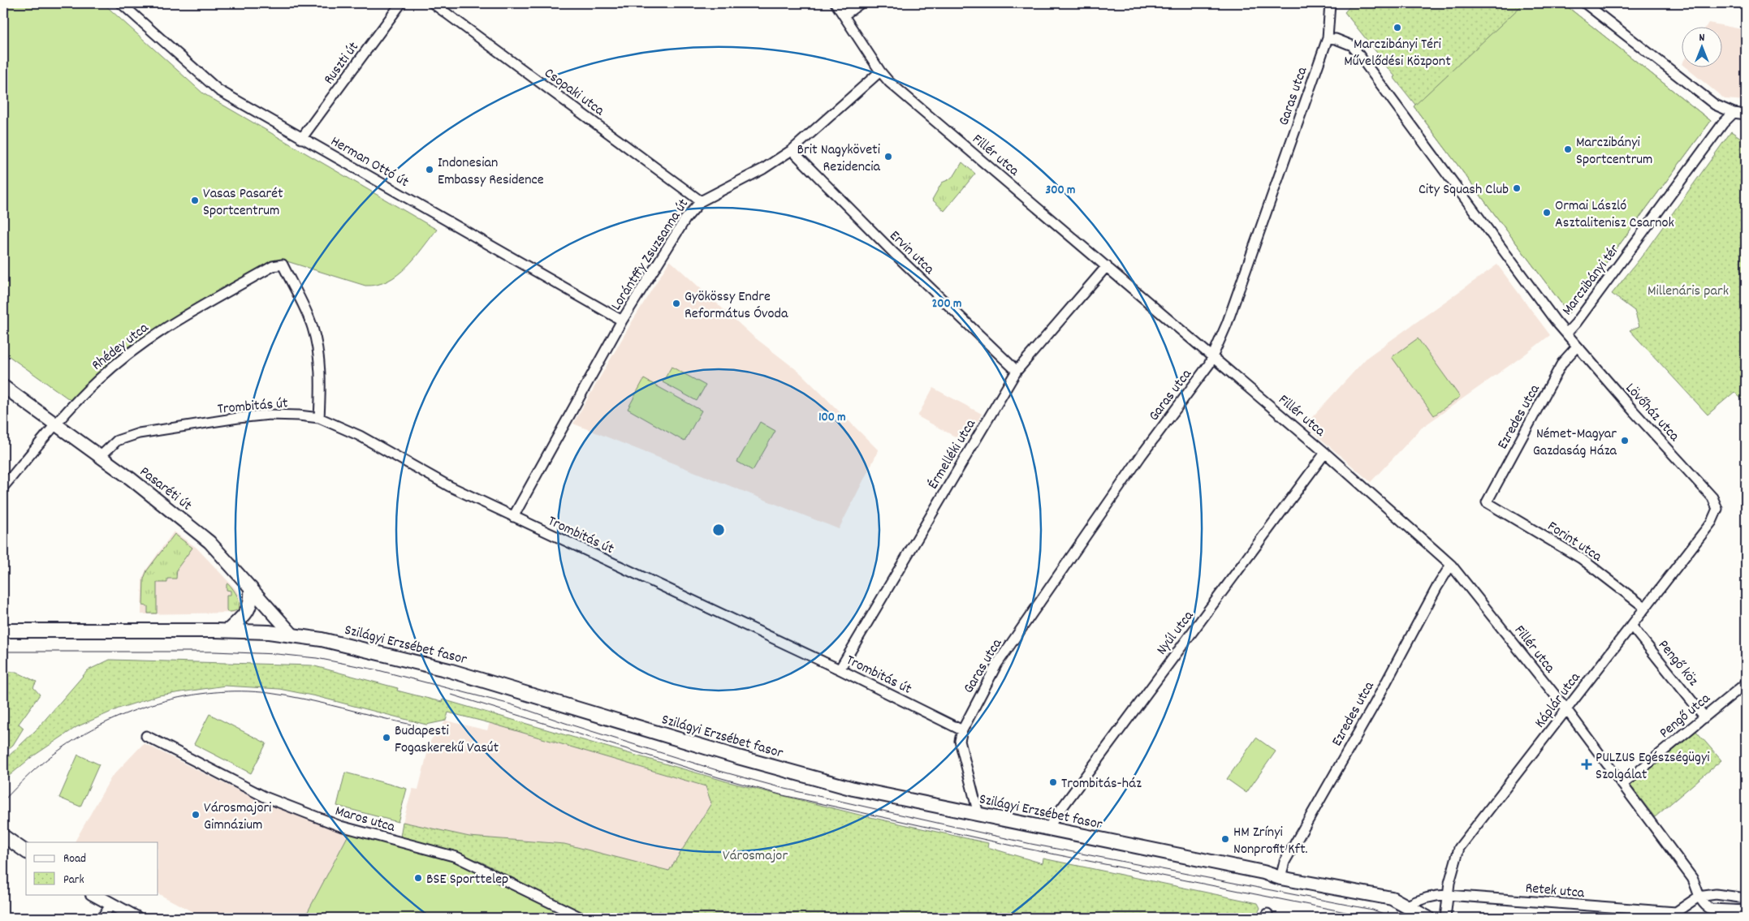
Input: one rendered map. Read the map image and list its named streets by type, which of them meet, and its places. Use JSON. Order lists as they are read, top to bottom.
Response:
{
  "streets": {
    "main road": ["Szilágyi Erzsébet fasor"],
    "street": [
      "Ruszti út",
      "Csopaki utca",
      "Garas utca",
      "Fillér utca",
      "Herman Ottó út",
      "Ervin utca",
      "Lorántffy Zsuzsanna út",
      "Marczibányi tér",
      "Rhédey utca",
      "Trombitás út",
      "Lövőház utca",
      "Ezredes utca",
      "Érmelléki utca",
      "Pasaréti út",
      "Forint utca",
      "Nyúl utca",
      "Pengő köz",
      "Káplár utca",
      "Pengő utca",
      "Maros utca",
      "Retek utca"
    ]
  },
  "crossings": [
    ["Ruszti út", "Herman Ottó út"],
    ["Csopaki utca", "Lorántffy Zsuzsanna út"],
    ["Garas utca", "Fillér utca"],
    ["Garas utca", "Marczibányi tér"],
    ["Garas utca", "Trombitás út"],
    ["Fillér utca", "Lorántffy Zsuzsanna út"],
    ["Fillér utca", "Ezredes utca"],
    ["Fillér utca", "Érmelléki utca"],
    ["Fillér utca", "Nyúl utca"],
    ["Fillér utca", "Káplár utca"],
    ["Fillér utca", "Pengő utca"],
    ["Fillér utca", "Retek utca"],
    ["Herman Ottó út", "Lorántffy Zsuzsanna út"],
    ["Ervin utca", "Lorántffy Zsuzsanna út"],
    ["Ervin utca", "Érmelléki utca"],
    ["Lorántffy Zsuzsanna út", "Trombitás út"],
    ["Marczibányi tér", "Lövőház utca"],
    ["Rhédey utca", "Trombitás út"],
    ["Rhédey utca", "Pasaréti út"],
    ["Trombitás út", "Érmelléki utca"],
    ["Trombitás út", "Pasaréti út"],
    ["Lövőház utca", "Ezredes utca"],
    ["Lövőház utca", "Káplár utca"],
    ["Ezredes utca", "Forint utca"],
    ["Ezredes utca", "Szilágyi Erzsébet fasor"],
    ["Pasaréti út", "Szilágyi Erzsébet fasor"],
    ["Forint utca", "Káplár utca"],
    ["Nyúl utca", "Szilágyi Erzsébet fasor"],
    ["Szilágyi Erzsébet fasor", "Retek utca"],
    ["Pengő köz", "Káplár utca"],
    ["Pengő köz", "Pengő utca"],
    ["Káplár utca", "Retek utca"]
  ],
  "parks": ["Millenáris park", "Városmajor"],
  "places": {
    "other": [
      "Marczibányi Téri Művelődési Központ",
      "Marczibányi Sportcentrum",
      "Brit Nagyköveti Rezidencia",
      "Indonesian Embassy Residence",
      "City Squash Club",
      "Vasas Pasarét Sportcentrum",
      "Ormai László Asztalitenisz Csarnok",
      "Gyökössy Endre Református Óvoda",
      "Német-Magyar Gazdaság Háza",
      "Budapesti Fogaskerekű Vasút",
      "Trombitás-ház",
      "Városmajori Gimnázium",
      "HM Zrínyi Nonprofit Kft.",
      "BSE Sporttelep"
    ],
    "health": ["PULZUS Egészségügyi Szolgálat"]
  },
  "legend": ["Road", "Park"],
  "north": "top",
  "rings": ["300 m", "200 m", "100 m"]
}
